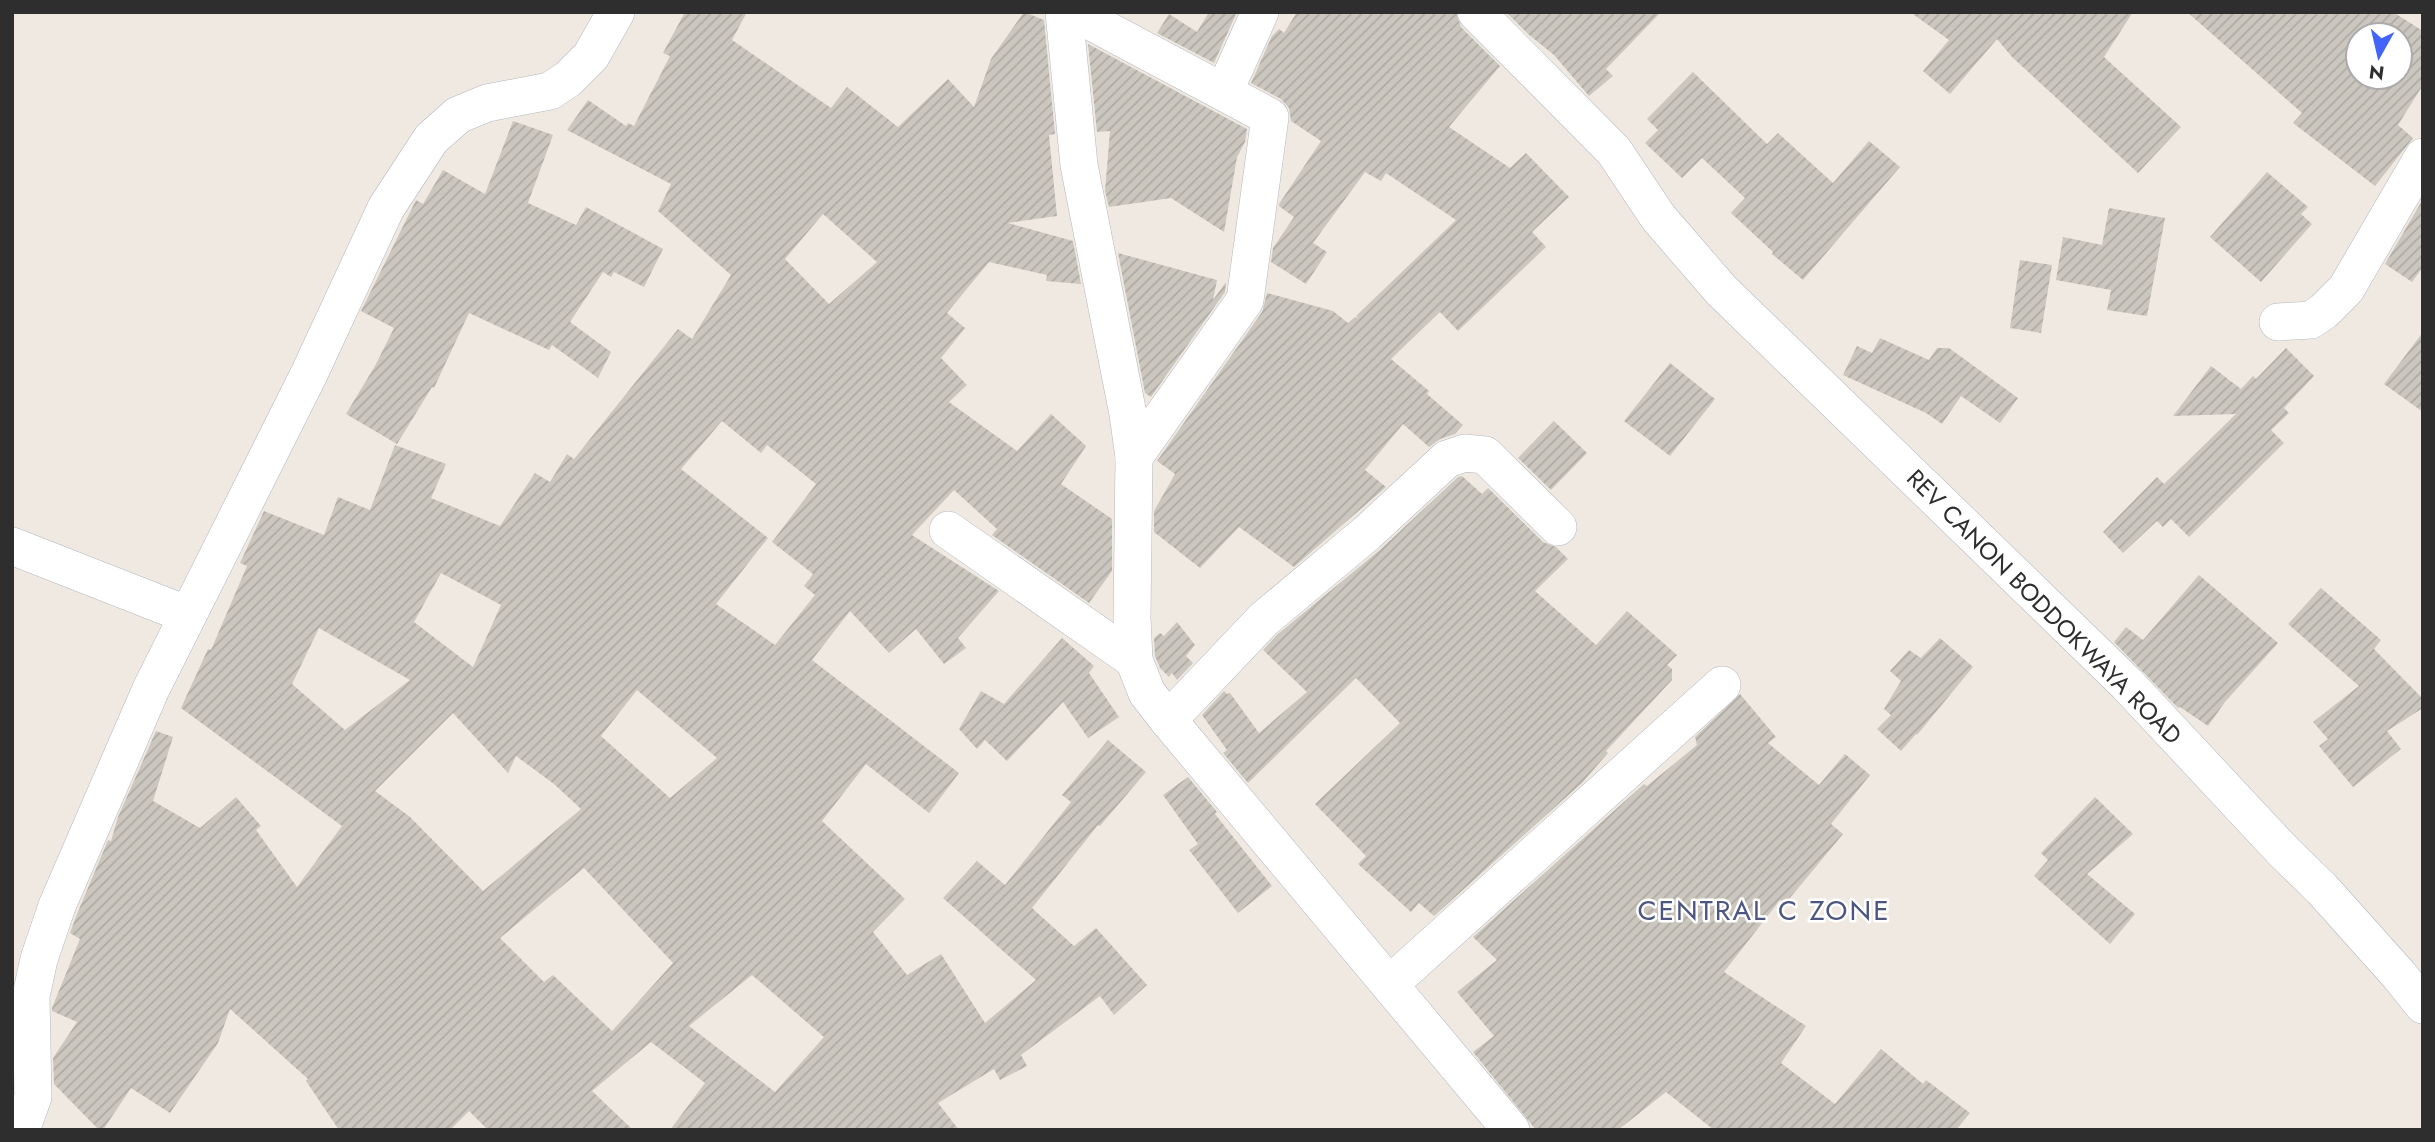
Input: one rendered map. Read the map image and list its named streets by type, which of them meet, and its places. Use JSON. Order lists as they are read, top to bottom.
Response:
{
  "streets": {
    "street": ["REV CANON BODDOKWAYA ROAD"]
  },
  "districts": ["CENTRAL C ZONE"],
  "north": "bottom"
}
